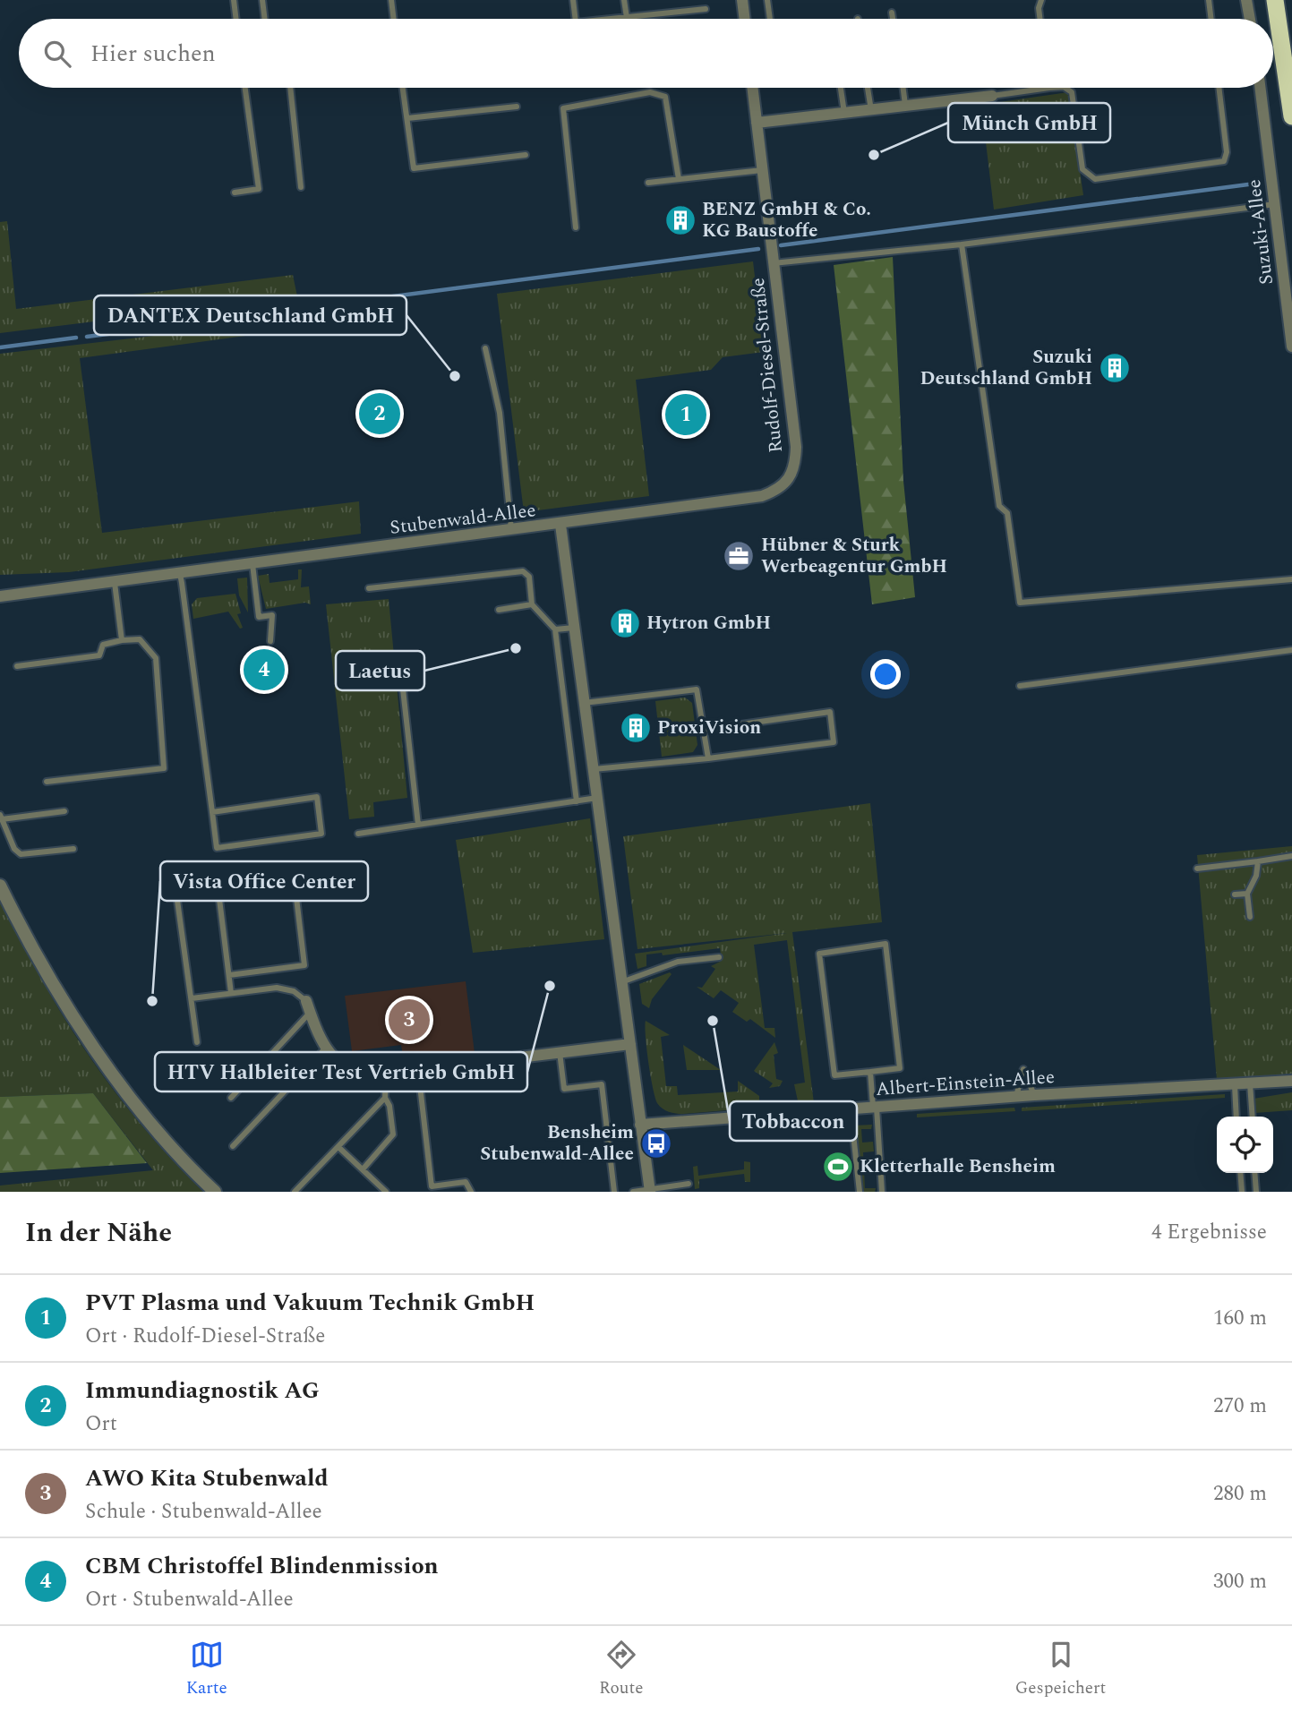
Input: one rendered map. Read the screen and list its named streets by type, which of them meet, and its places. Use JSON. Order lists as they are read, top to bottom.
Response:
{
  "streets": {
    "street": [
      "Suzuki-Allee",
      "Rudolf-Diesel-Straße",
      "Stubenwald-Allee",
      "Albert-Einstein-Allee"
    ]
  },
  "crossings": [
    ["Rudolf-Diesel-Straße", "Stubenwald-Allee"],
    ["Stubenwald-Allee", "Albert-Einstein-Allee"]
  ],
  "places": {
    "other": [
      "Münch GmbH",
      "DANTEX Deutschland GmbH",
      "Laetus",
      "HTV Halbleiter Test Vertrieb GmbH",
      "Vista Office Center",
      "Tobbaccon"
    ],
    "building": [
      "BENZ GmbH & Co. KG Baustoffe",
      "Suzuki Deutschland GmbH",
      "Hytron GmbH",
      "ProxiVision"
    ],
    "office": ["Hübner & Sturk Werbeagentur GmbH"],
    "bus stop": ["Bensheim Stubenwald-Allee"],
    "sports": ["Kletterhalle Bensheim"]
  },
  "page": {
    "search": "Hier suchen",
    "pins": [
      "2",
      "1",
      "4",
      "3"
    ],
    "heading": ["In der Nähe", "4 Ergebnisse"],
    "list": [
      {
        "mark": "1",
        "name": "PVT Plasma und Vakuum Technik GmbH",
        "note": "Ort · Rudolf-Diesel-Straße",
        "value": "160 m"
      },
      {
        "mark": "2",
        "name": "Immundiagnostik AG",
        "note": "Ort",
        "value": "270 m"
      },
      {
        "mark": "3",
        "name": "AWO Kita Stubenwald",
        "note": "Schule · Stubenwald-Allee",
        "value": "280 m"
      },
      {
        "mark": "4",
        "name": "CBM Christoffel Blindenmission",
        "note": "Ort · Stubenwald-Allee",
        "value": "300 m"
      }
    ],
    "nav": ["Karte", "Route", "Gespeichert"]
  }
}
